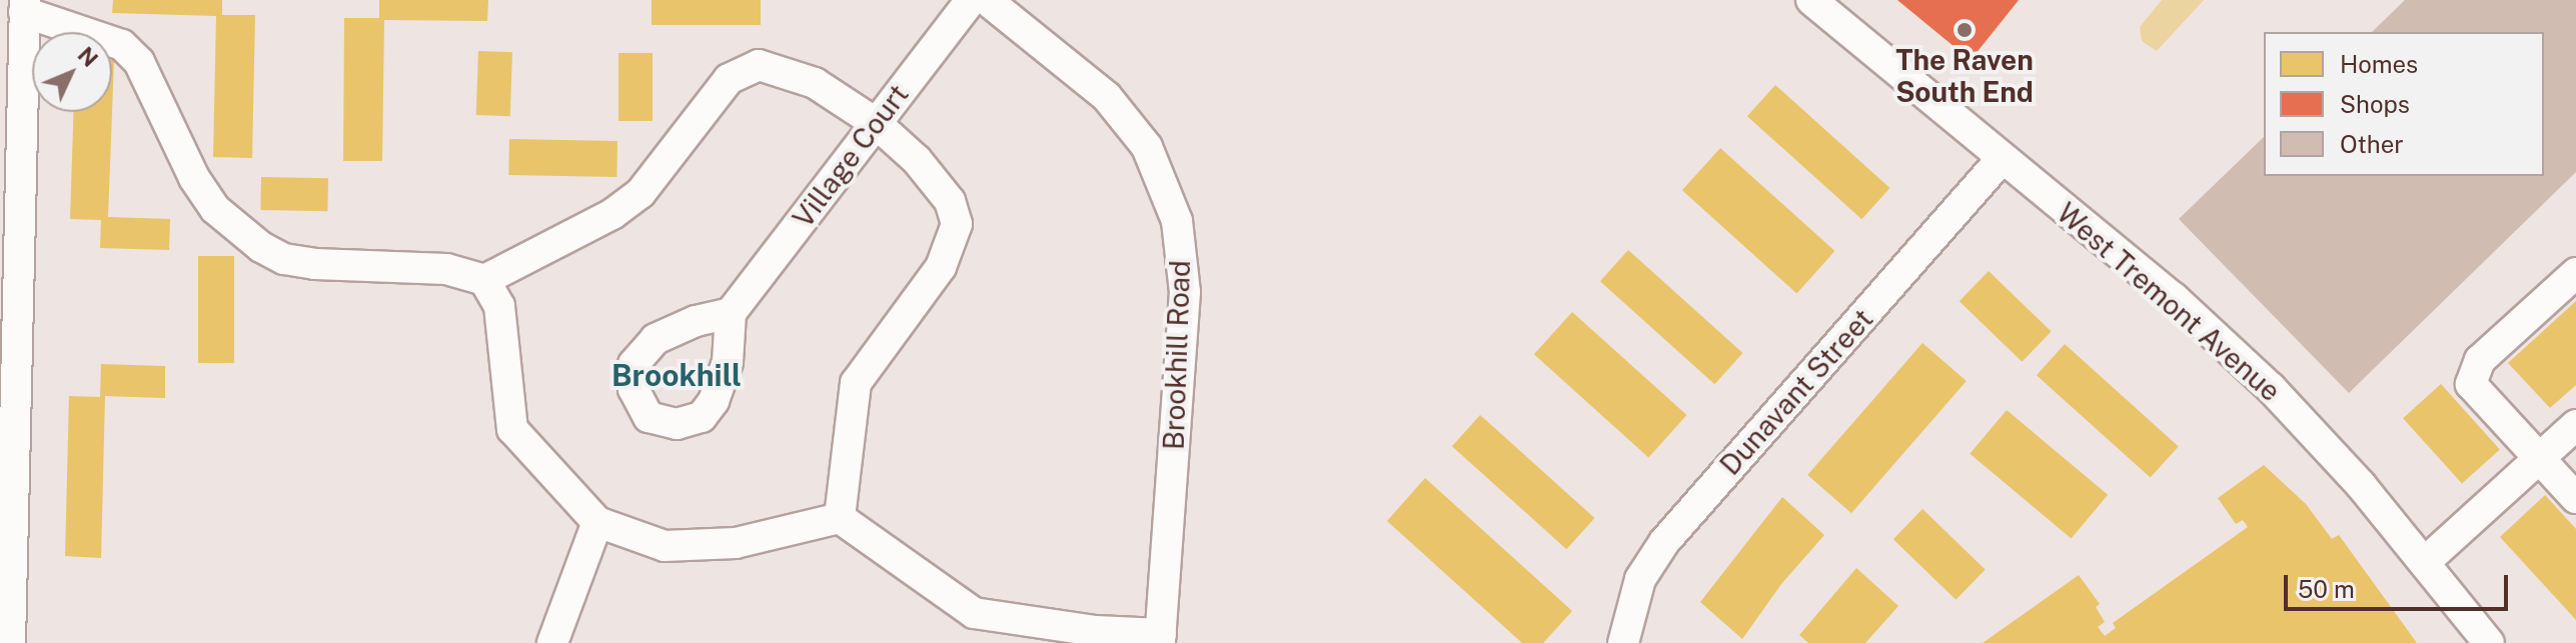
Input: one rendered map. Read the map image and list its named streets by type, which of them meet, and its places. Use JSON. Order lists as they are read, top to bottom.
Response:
{
  "streets": {
    "street": [
      "Village Court",
      "West Tremont Avenue",
      "Brookhill Road",
      "Dunavant Street"
    ]
  },
  "crossings": [
    ["West Tremont Avenue", "Dunavant Street"]
  ],
  "districts": ["Brookhill"],
  "places": ["The Raven South End"],
  "legend": ["Homes", "Shops", "Other"],
  "scale_bar": "50 m",
  "north": "top right"
}
